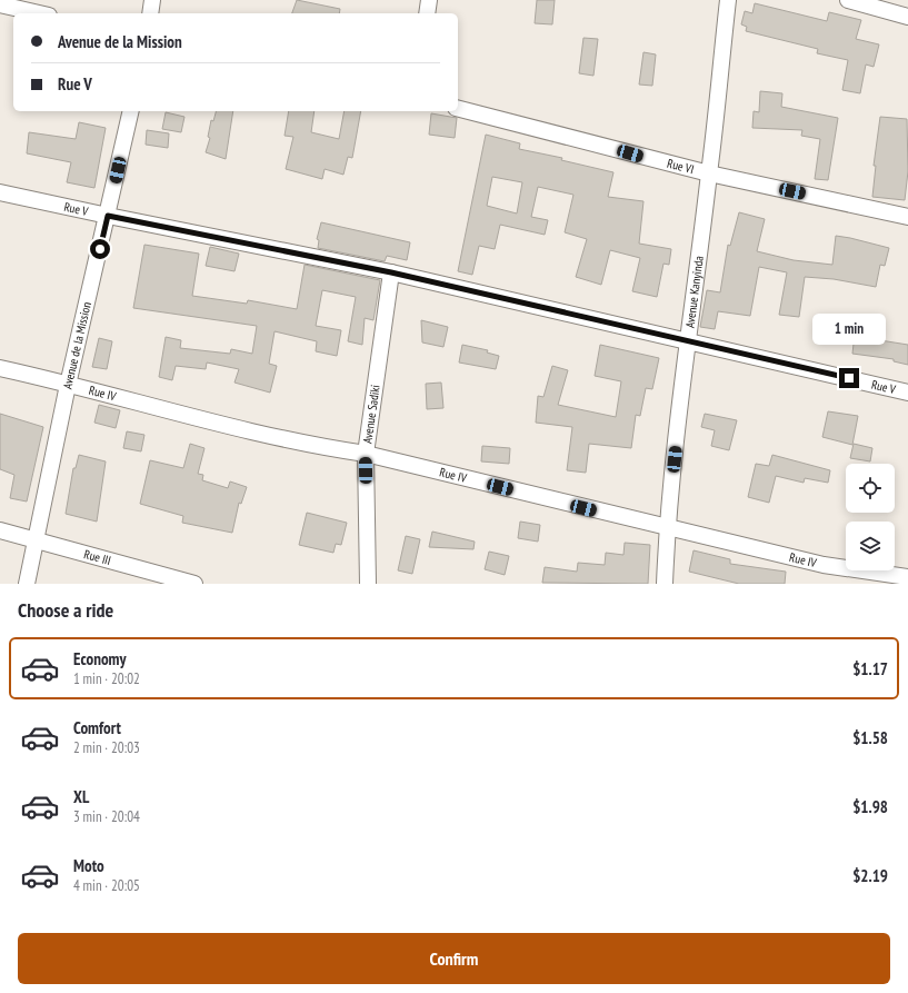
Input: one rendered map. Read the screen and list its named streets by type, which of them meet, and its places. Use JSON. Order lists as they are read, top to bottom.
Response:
{
  "streets": {
    "street": [
      "Rue VI",
      "Rue V",
      "Avenue Kanyinda",
      "Avenue de la Mission",
      "Rue IV",
      "Avenue Sadiki",
      "Rue III"
    ]
  },
  "crossings": [
    ["Rue VI", "Avenue Kanyinda"],
    ["Rue V", "Avenue Kanyinda"],
    ["Rue V", "Avenue de la Mission"],
    ["Rue V", "Avenue Sadiki"],
    ["Avenue Kanyinda", "Rue IV"],
    ["Avenue de la Mission", "Rue IV"],
    ["Avenue de la Mission", "Rue III"],
    ["Rue IV", "Avenue Sadiki"]
  ],
  "page": {
    "banner": ["Avenue de la Mission", "Rue V"],
    "bubble": "1 min",
    "heading": "Choose a ride",
    "list": [
      {
        "name": "Economy",
        "note": "1 min · 20:02",
        "value": "$1.17"
      },
      {
        "name": "Comfort",
        "note": "2 min · 20:03",
        "value": "$1.58"
      },
      {
        "name": "XL",
        "note": "3 min · 20:04",
        "value": "$1.98"
      },
      {
        "name": "Moto",
        "note": "4 min · 20:05",
        "value": "$2.19"
      }
    ],
    "buttons": "Confirm"
  }
}
